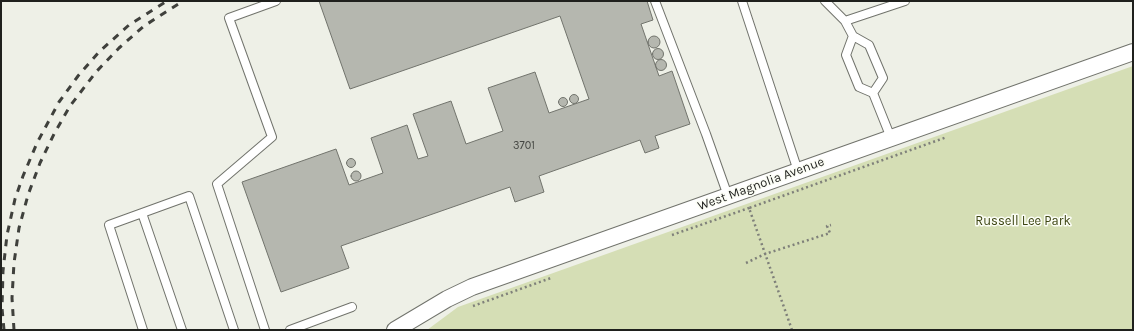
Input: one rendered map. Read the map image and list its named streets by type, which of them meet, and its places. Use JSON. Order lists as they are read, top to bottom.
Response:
{
  "streets": {
    "street": ["West Magnolia Avenue"]
  },
  "parks": ["Russell Lee Park"],
  "house_numbers": ["3701"]
}
